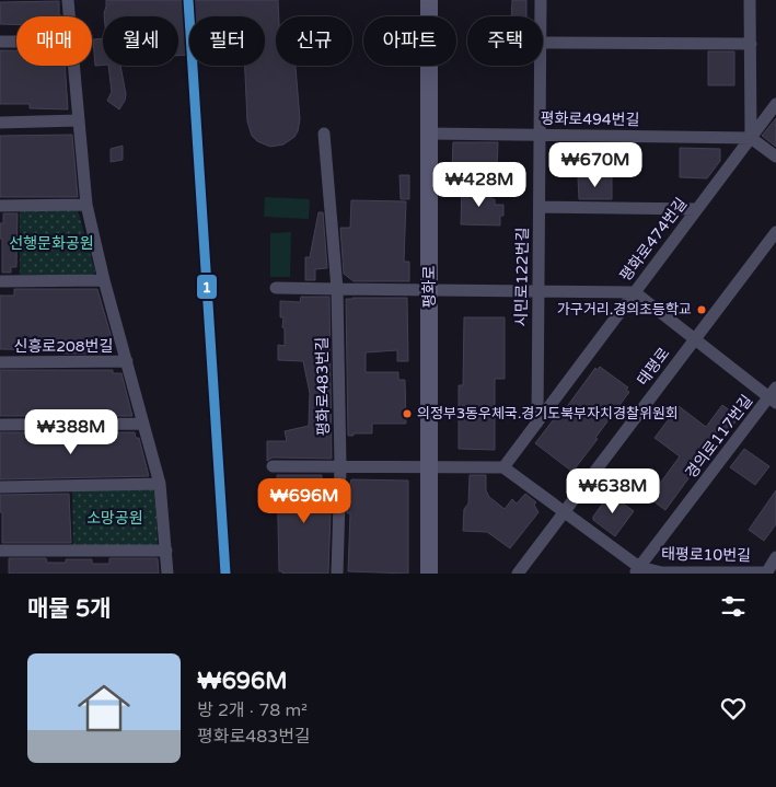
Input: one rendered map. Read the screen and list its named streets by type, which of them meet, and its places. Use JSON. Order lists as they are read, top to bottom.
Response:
{
  "streets": {
    "main road": ["평화로"],
    "street": [
      "평화로494번길",
      "평화로474번길",
      "시민로122번길",
      "신흥로208번길",
      "태평로",
      "평화로483번길",
      "경의로117번길",
      "태평로10번길"
    ]
  },
  "crossings": [
    ["평화로494번길", "평화로474번길"],
    ["평화로494번길", "시민로122번길"],
    ["평화로494번길", "평화로"],
    ["평화로474번길", "시민로122번길"],
    ["평화로474번길", "태평로10번길"],
    ["태평로", "태평로10번길"],
    ["경의로117번길", "태평로10번길"]
  ],
  "parks": ["선행문화공원", "소망공원"],
  "places": ["가구거리.경의초등학교", "의정부3동우체국.경기도북부자치경찰위원회"],
  "lines": ["transit line 1"],
  "page": {
    "chip": [
      "매매",
      "월세",
      "필터",
      "신규",
      "아파트",
      "주택"
    ],
    "price": [
      "₩670M",
      "₩428M",
      "₩388M",
      "₩638M",
      "₩696M"
    ],
    "heading": "매물 5개",
    "list": [
      {
        "name": "₩696M",
        "note": "방 2개 · 78 m² · 평화로483번길"
      }
    ]
  }
}
